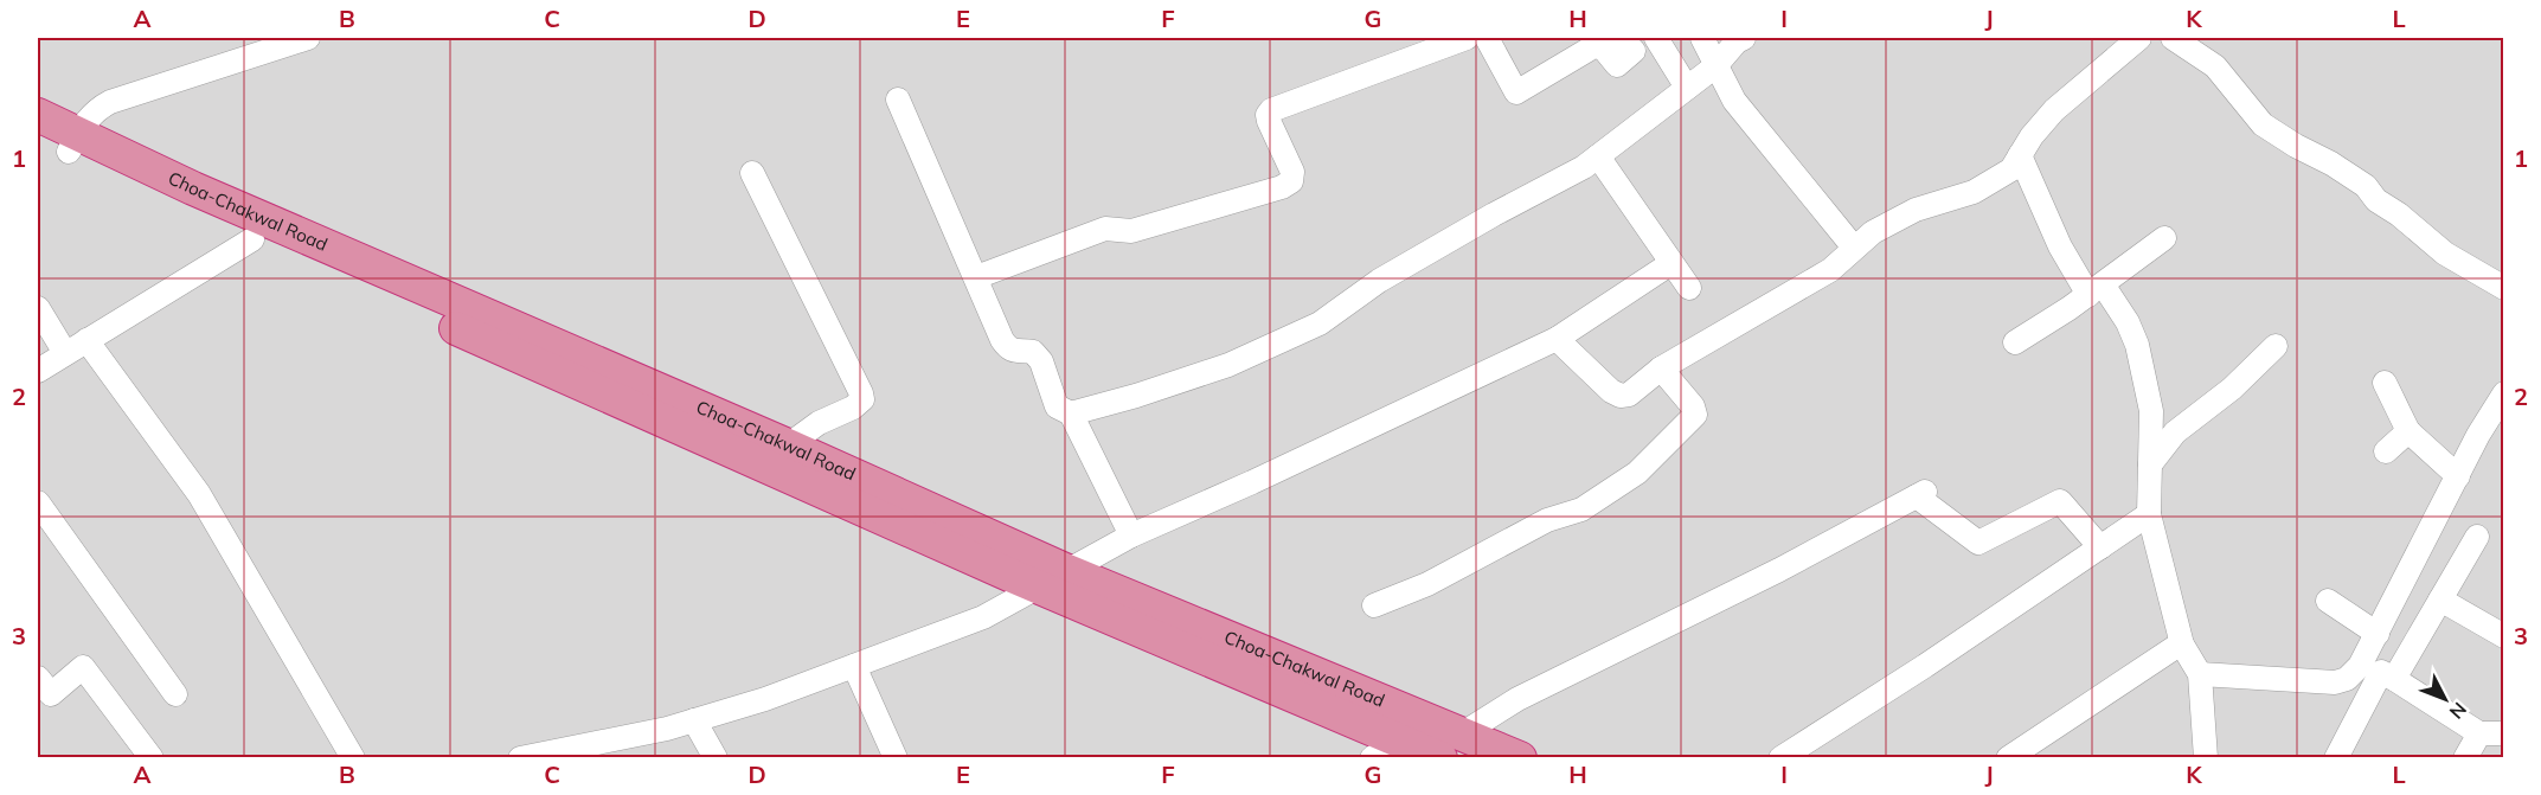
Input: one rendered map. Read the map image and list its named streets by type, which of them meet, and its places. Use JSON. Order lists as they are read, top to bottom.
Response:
{
  "streets": {
    "highway": ["Choa-Chakwal Road"]
  },
  "north": "bottom right",
  "grid": {
    "columns": [
      "A",
      "B",
      "C",
      "D",
      "E",
      "F",
      "G",
      "H",
      "I",
      "J",
      "K",
      "L"
    ],
    "rows": ["1", "2", "3"]
  }
}
